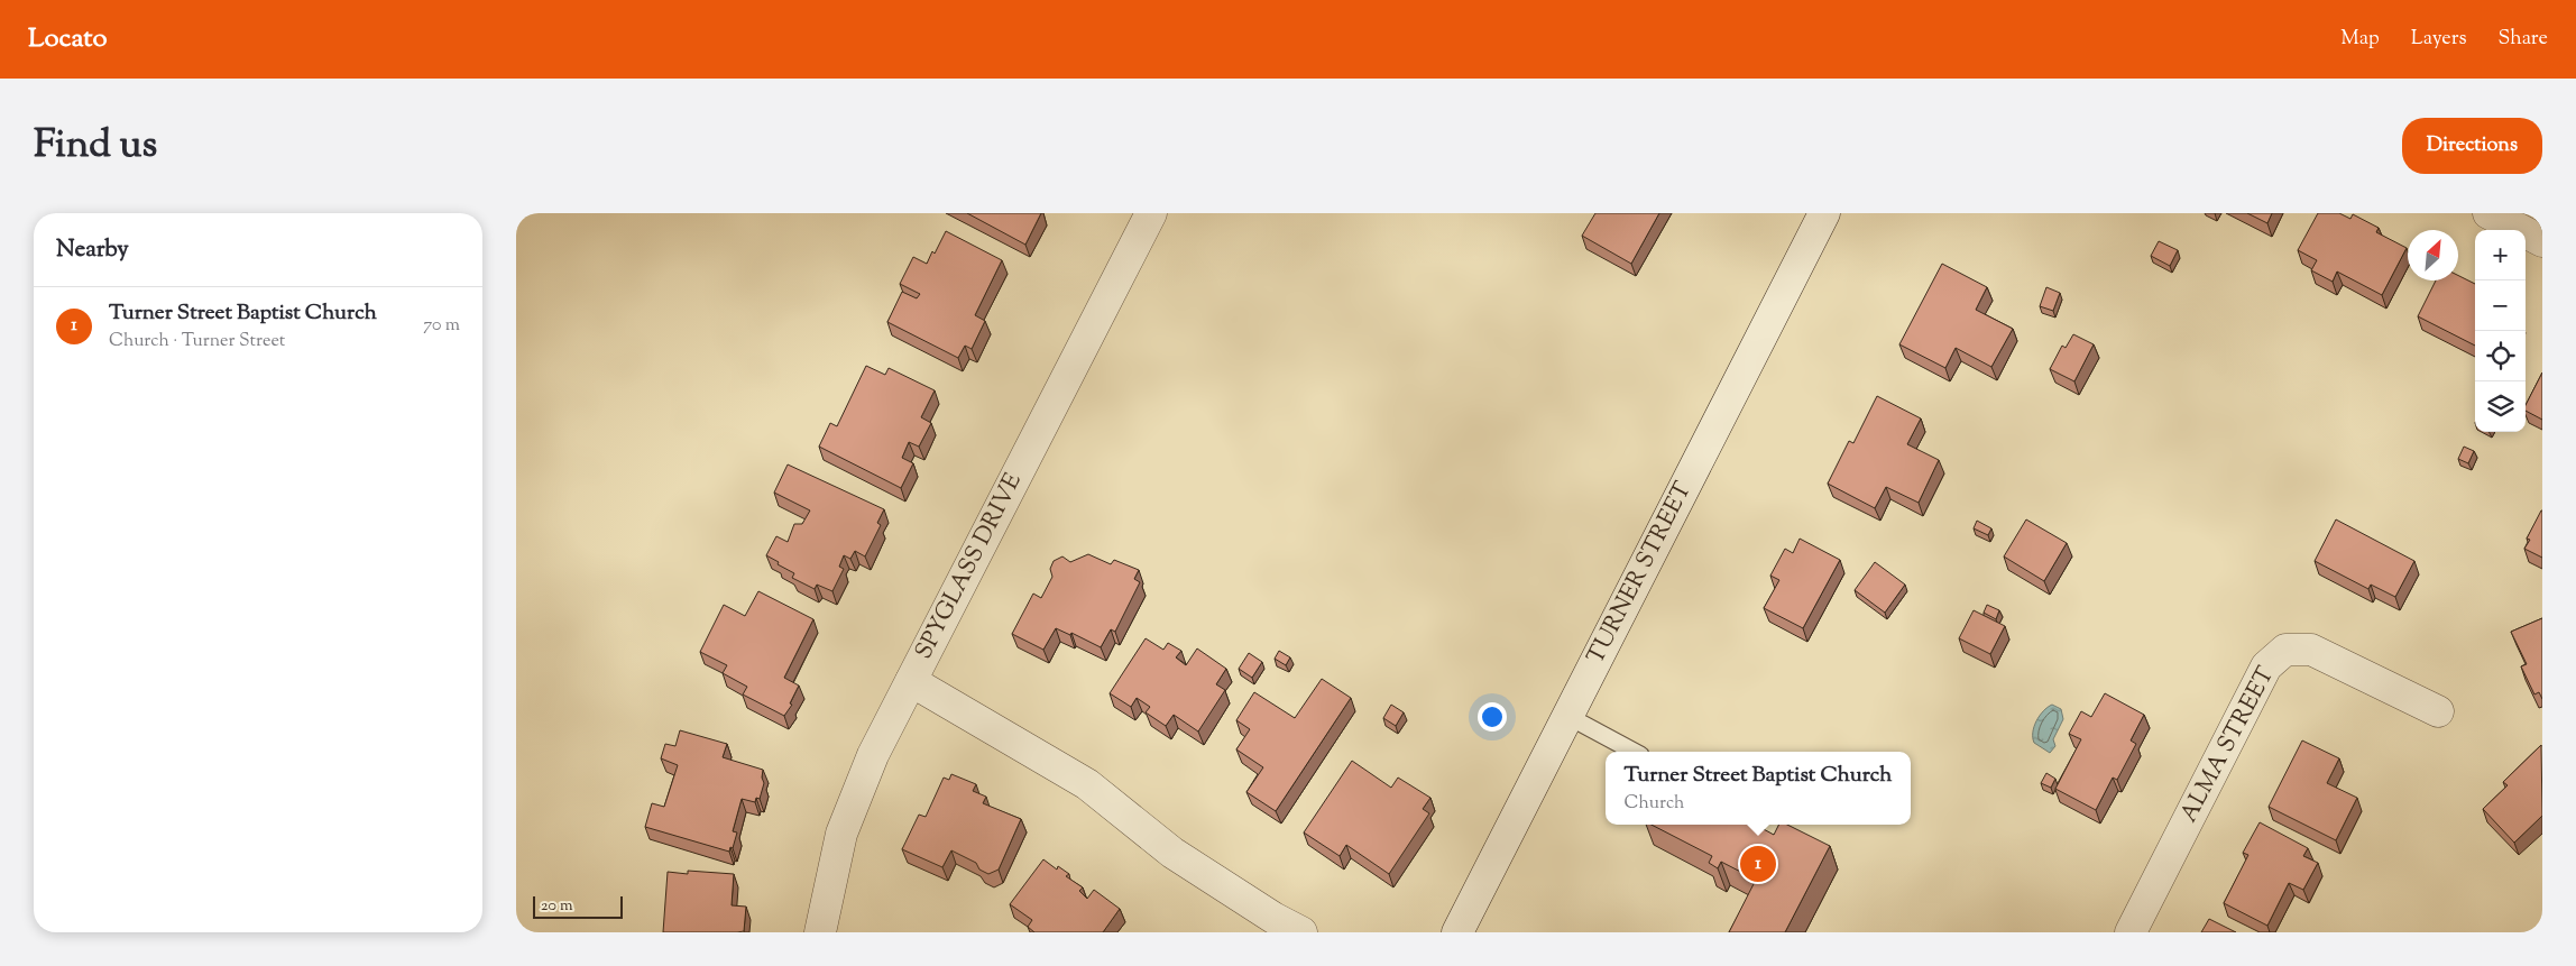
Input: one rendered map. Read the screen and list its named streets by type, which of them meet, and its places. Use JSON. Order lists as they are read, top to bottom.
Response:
{
  "streets": {
    "street": ["SPYGLASS DRIVE", "TURNER STREET", "ALMA STREET"]
  },
  "scale_bar": "20 m",
  "north": "top right",
  "page": {
    "header": "Locato",
    "nav": ["Map", "Layers", "Share"],
    "title": "Find us",
    "buttons": "Directions",
    "heading": "Nearby",
    "map_buttons": ["+", "−"],
    "list": [
      {
        "mark": "1",
        "name": "Turner Street Baptist Church",
        "note": "Church · Turner Street",
        "value": "70 m"
      }
    ],
    "popup": ["Turner Street Baptist Church", "Church"],
    "pins": "1",
    "scale": "20 m"
  }
}
